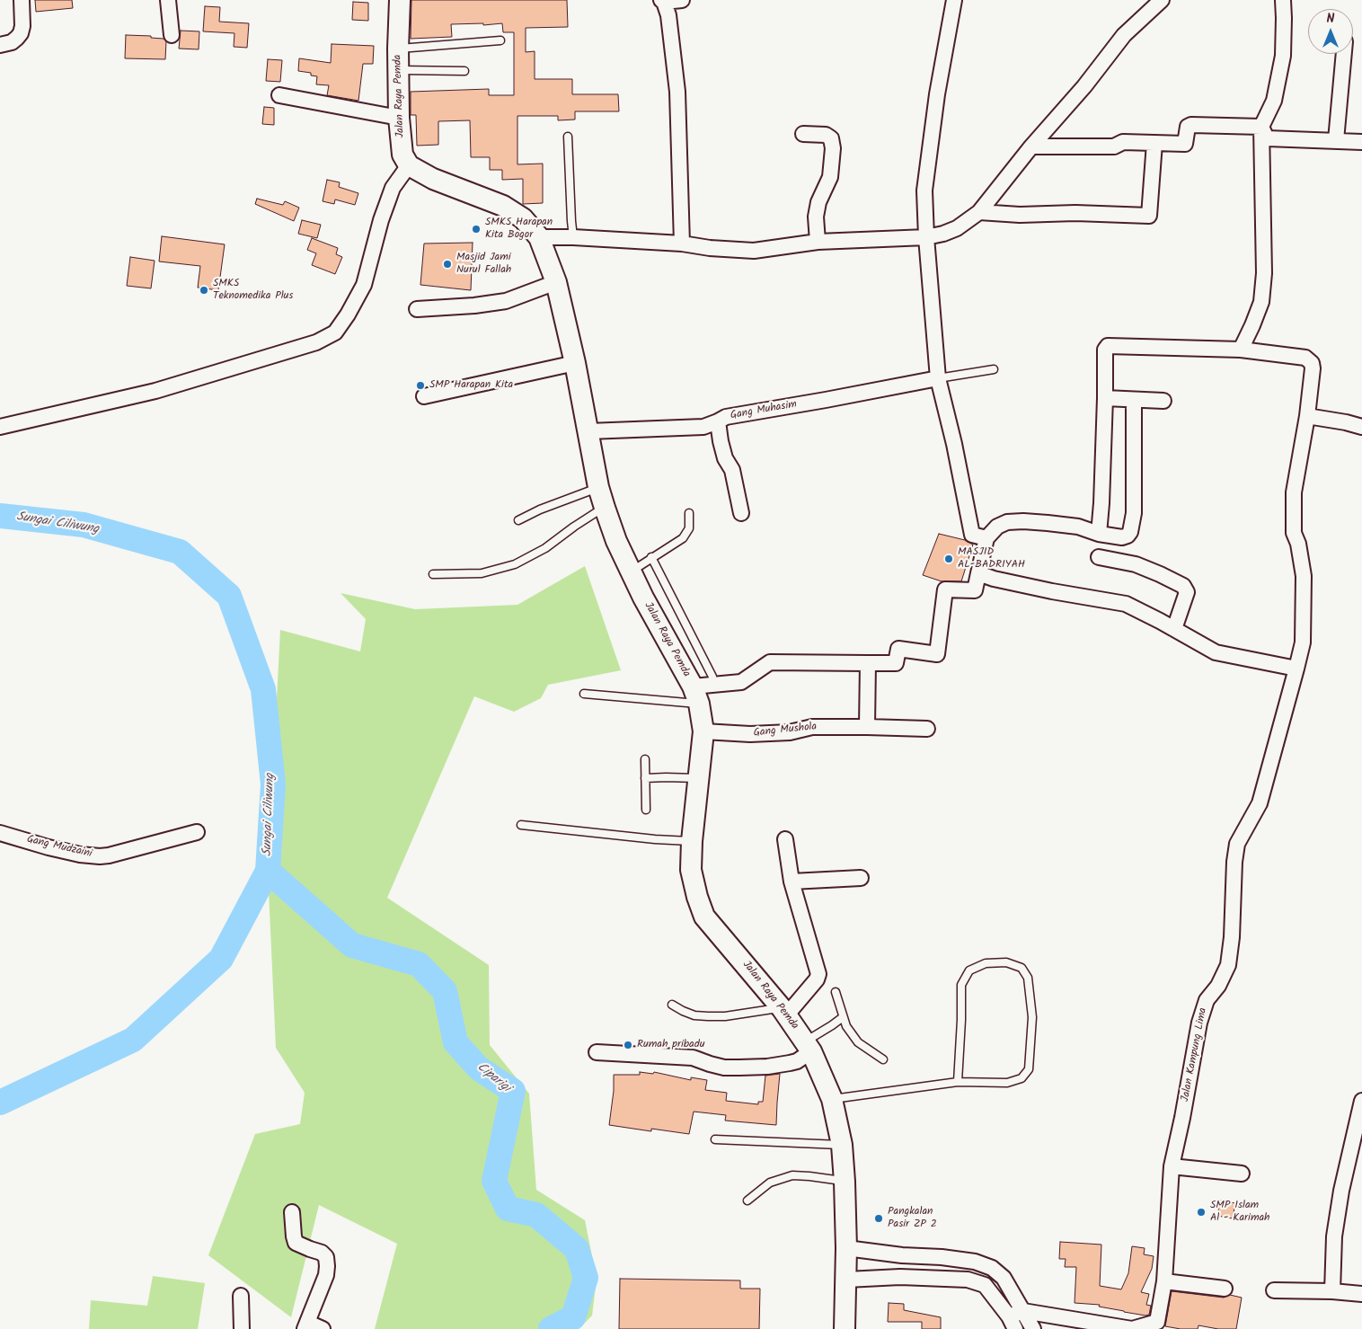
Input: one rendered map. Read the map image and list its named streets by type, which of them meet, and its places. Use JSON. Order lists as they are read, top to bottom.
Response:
{
  "streets": {
    "main road": ["Jalan Raya Pemda"],
    "street": [
      "Gang Muhasim",
      "Gang Mushola",
      "Gang Mudzaini",
      "Jalan Kampung Lima"
    ]
  },
  "crossings": [
    ["Jalan Raya Pemda", "Gang Muhasim"],
    ["Jalan Raya Pemda", "Gang Mushola"]
  ],
  "water": ["Sungai Ciliwung", "Ciparigi"],
  "places": [
    "SMKS Harapan Kita Bogor",
    "Masjid Jami Nurul Fallah",
    "SMKS Teknomedika Plus",
    "SMP Harapan Kita",
    "MASJID AL-BADRIYAH",
    "Rumah pribadu",
    "SMP Islam Al - Karimah",
    "Pangkalan Pasir ZP 2"
  ],
  "north": "top"
}
